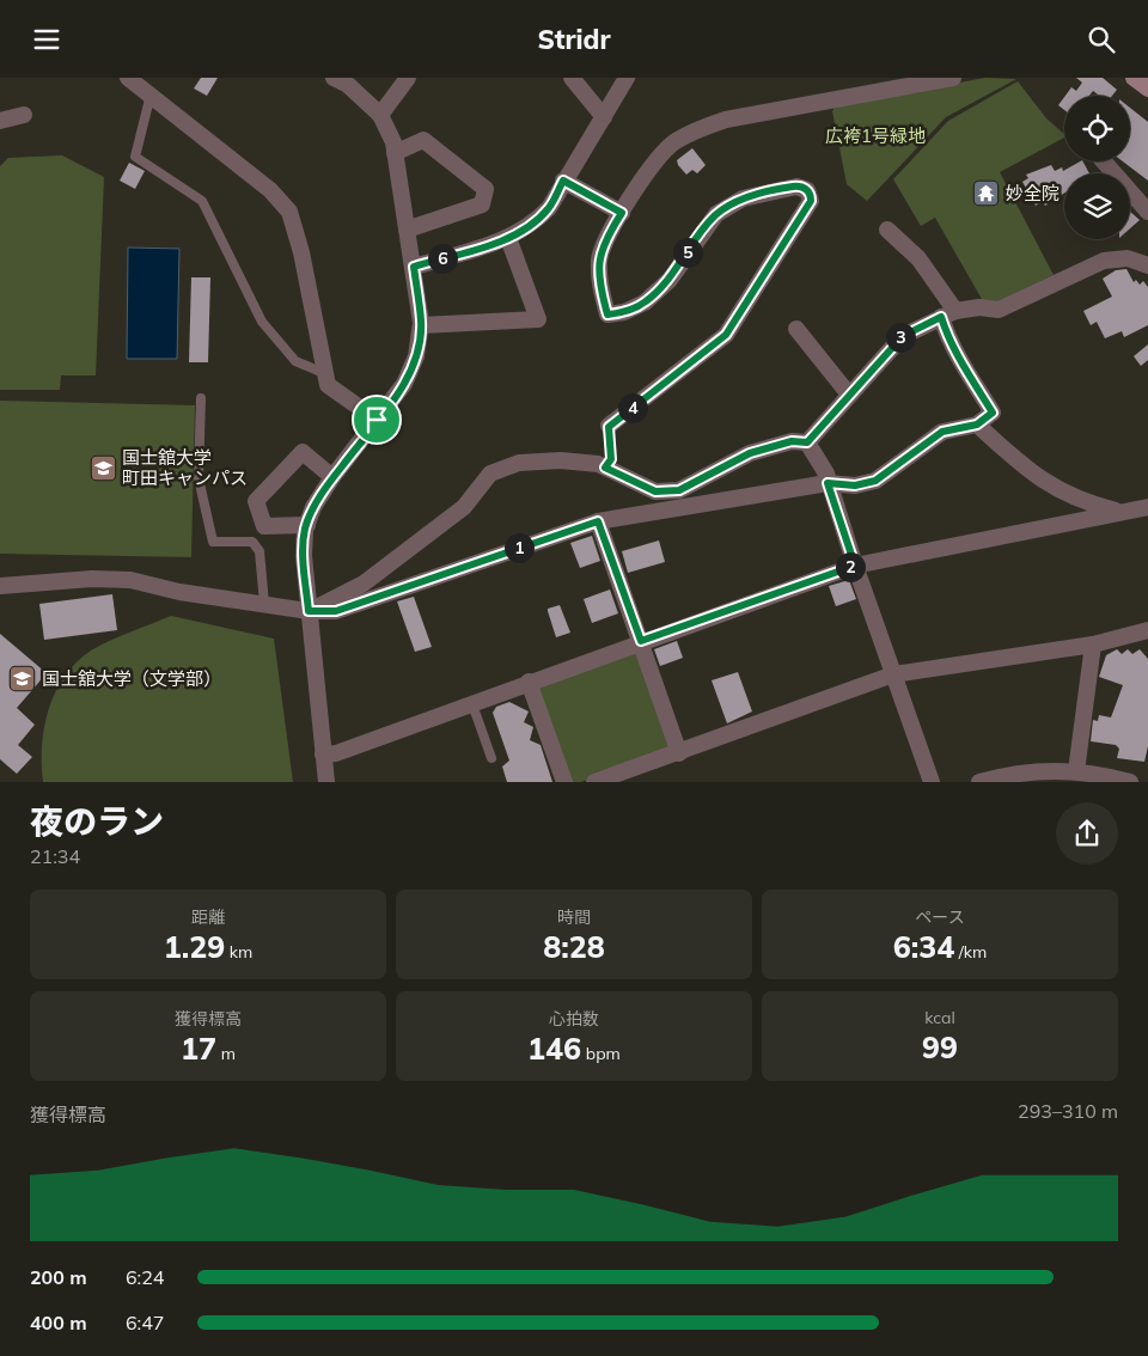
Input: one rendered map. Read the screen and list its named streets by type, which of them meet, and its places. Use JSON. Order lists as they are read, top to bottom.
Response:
{
  "parks": ["広袴1号緑地"],
  "places": {
    "temple": ["妙全院"],
    "school or university": ["国士舘大学 町田キャンパス", "国士舘大学（文学部）"]
  },
  "page": {
    "header": "Stridr",
    "pins": [
      "5",
      "6",
      "3",
      "4",
      "1",
      "2"
    ],
    "heading": ["夜のラン", "21:34"],
    "stats": [
      ["距離", "1.29 km"],
      ["時間", "8:28"],
      ["ペース", "6:34 /km"],
      ["獲得標高", "17 m"],
      ["心拍数", "146 bpm"],
      ["kcal", "99"]
    ],
    "chart": ["獲得標高", "293–310 m"],
    "list": [
      {
        "name": "200 m",
        "note": "6:24"
      },
      {
        "name": "400 m",
        "note": "6:47"
      }
    ]
  }
}
